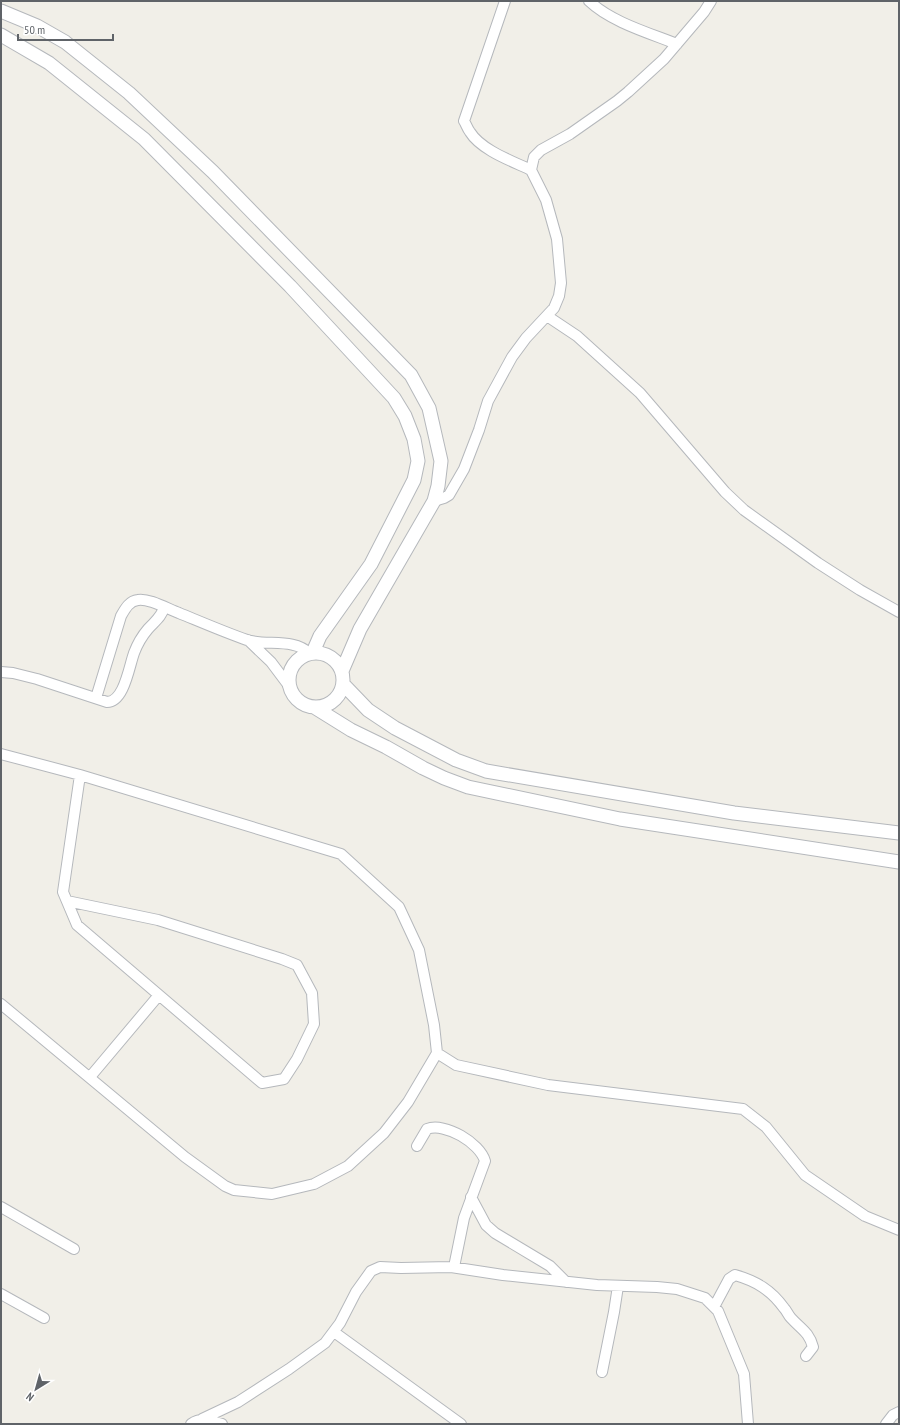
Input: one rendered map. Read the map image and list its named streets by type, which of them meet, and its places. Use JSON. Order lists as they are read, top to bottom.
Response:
{
  "scale_bar": "50 m",
  "north": "bottom left"
}
